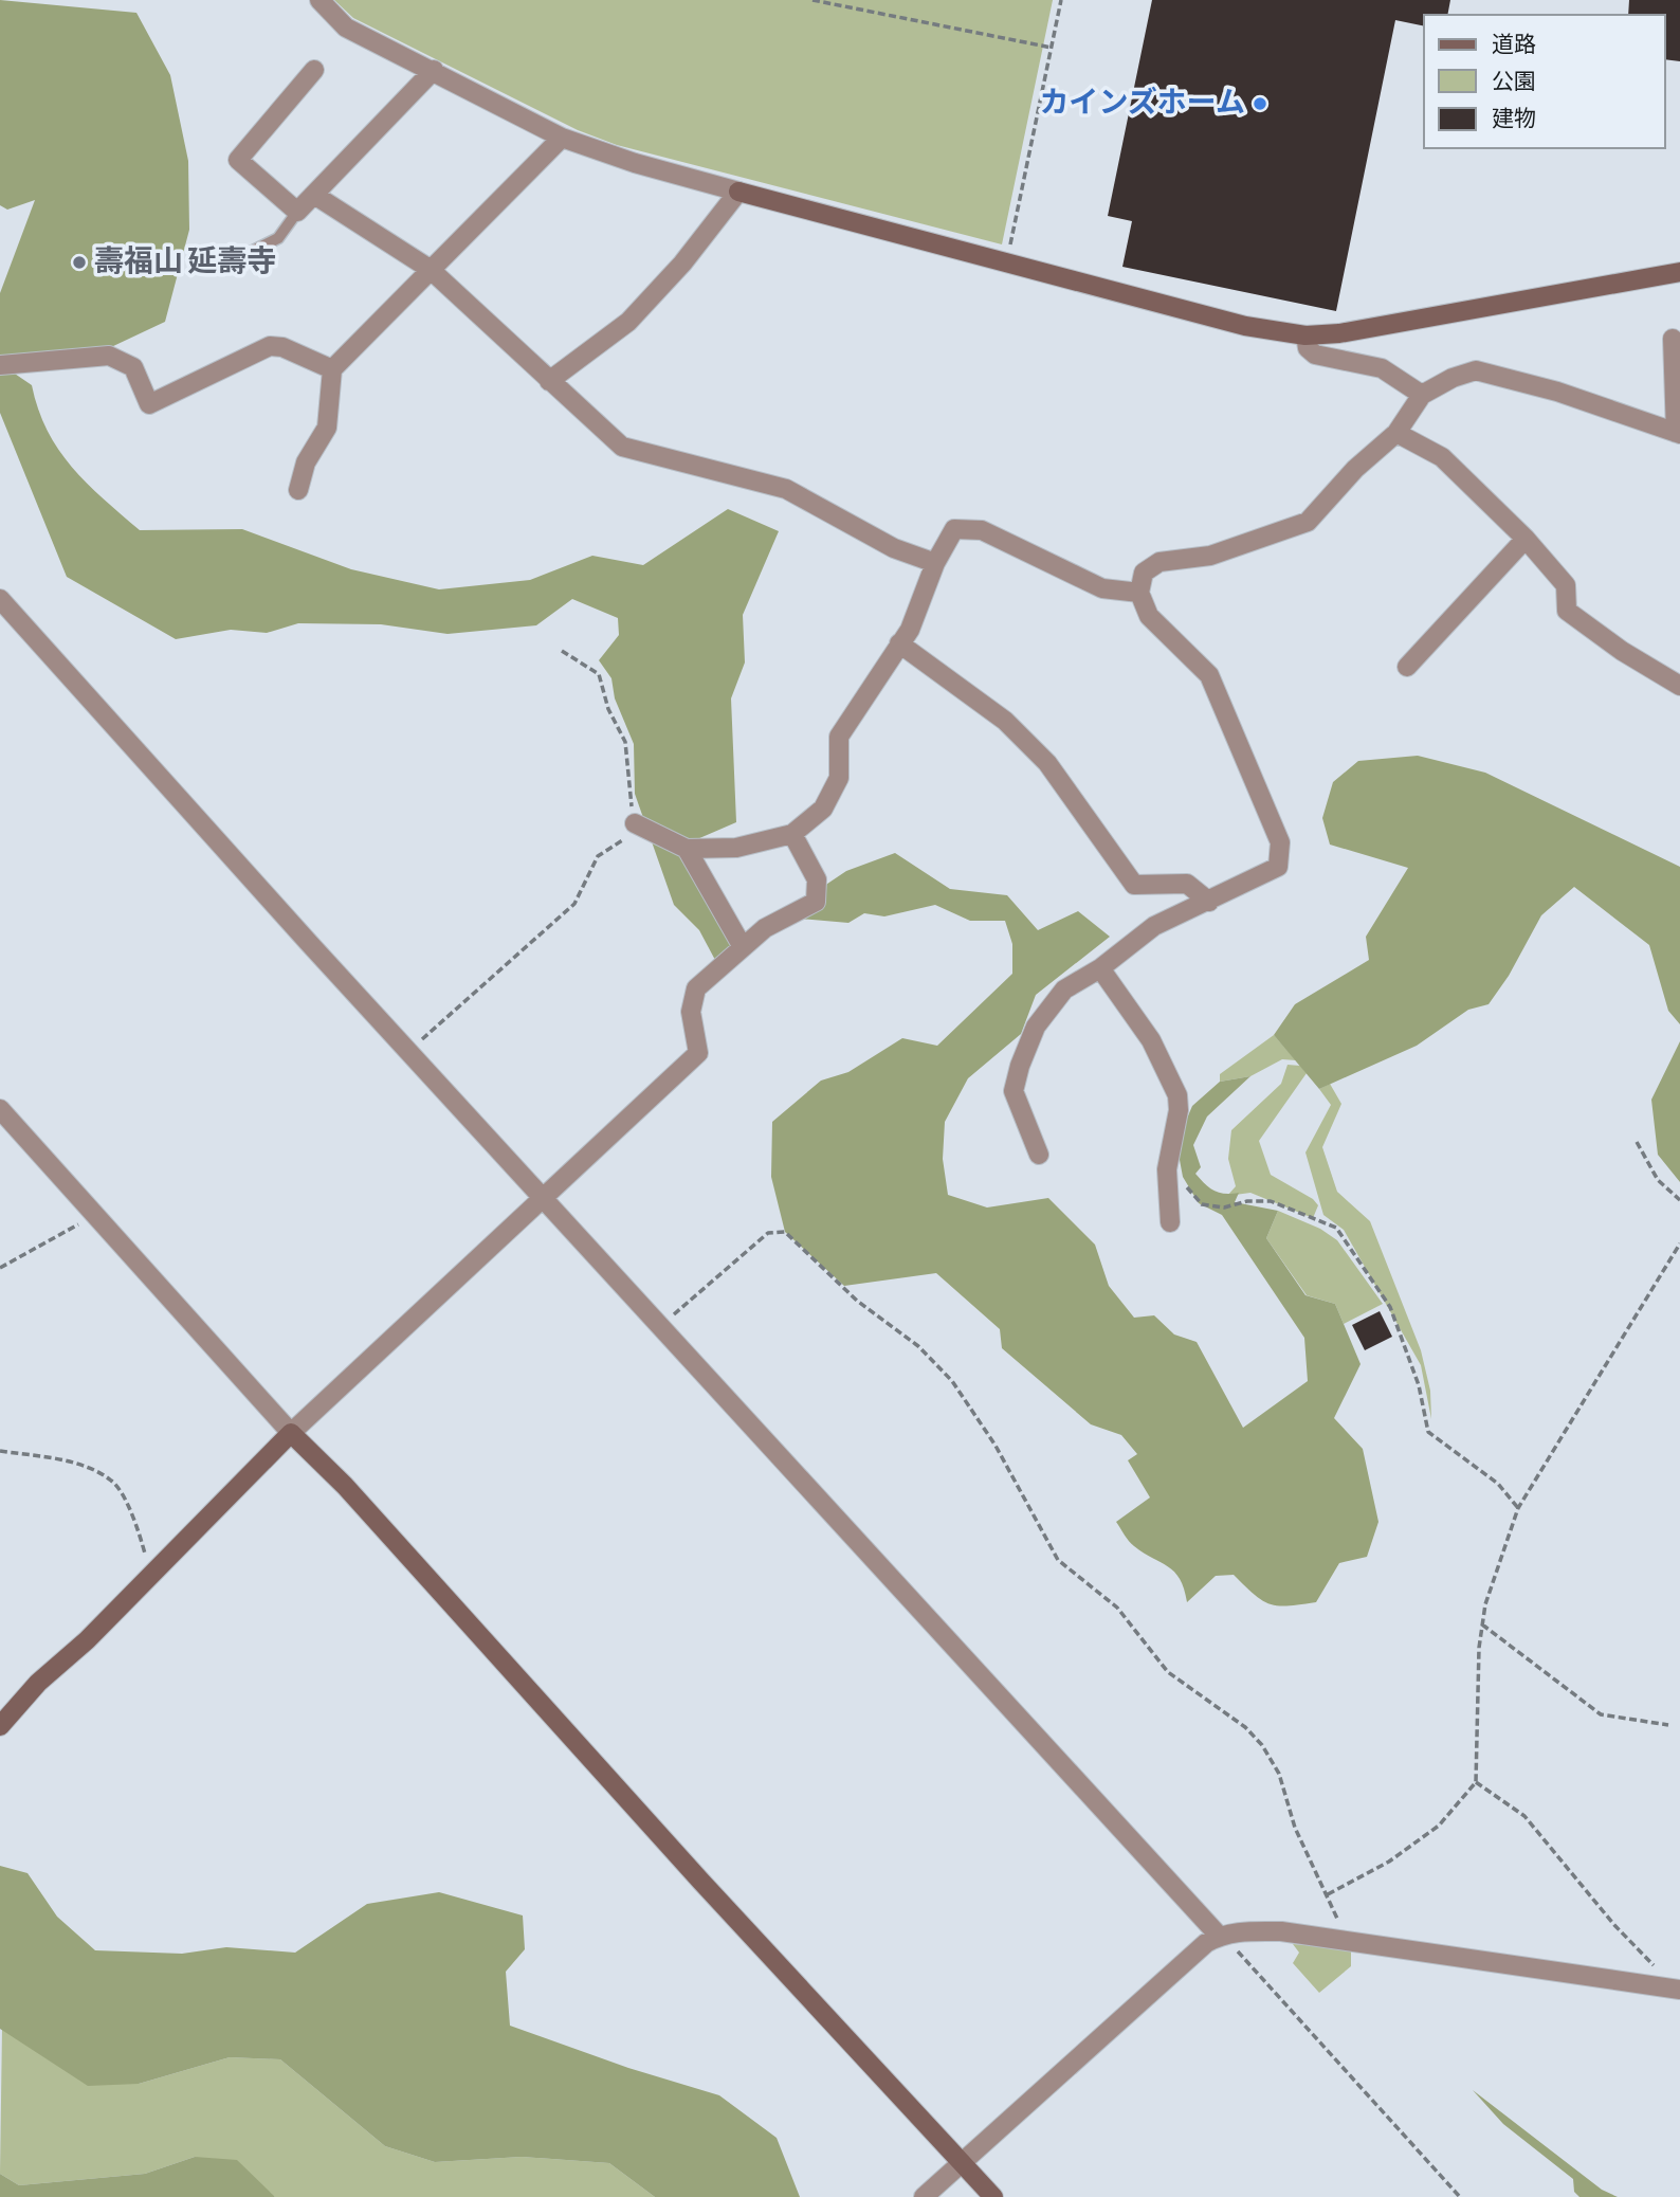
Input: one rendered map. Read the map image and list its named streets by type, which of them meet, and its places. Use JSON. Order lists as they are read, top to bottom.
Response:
{
  "places": ["カインズホーム", "壽福山 延壽寺"],
  "legend": ["道路", "公園", "建物"]
}
